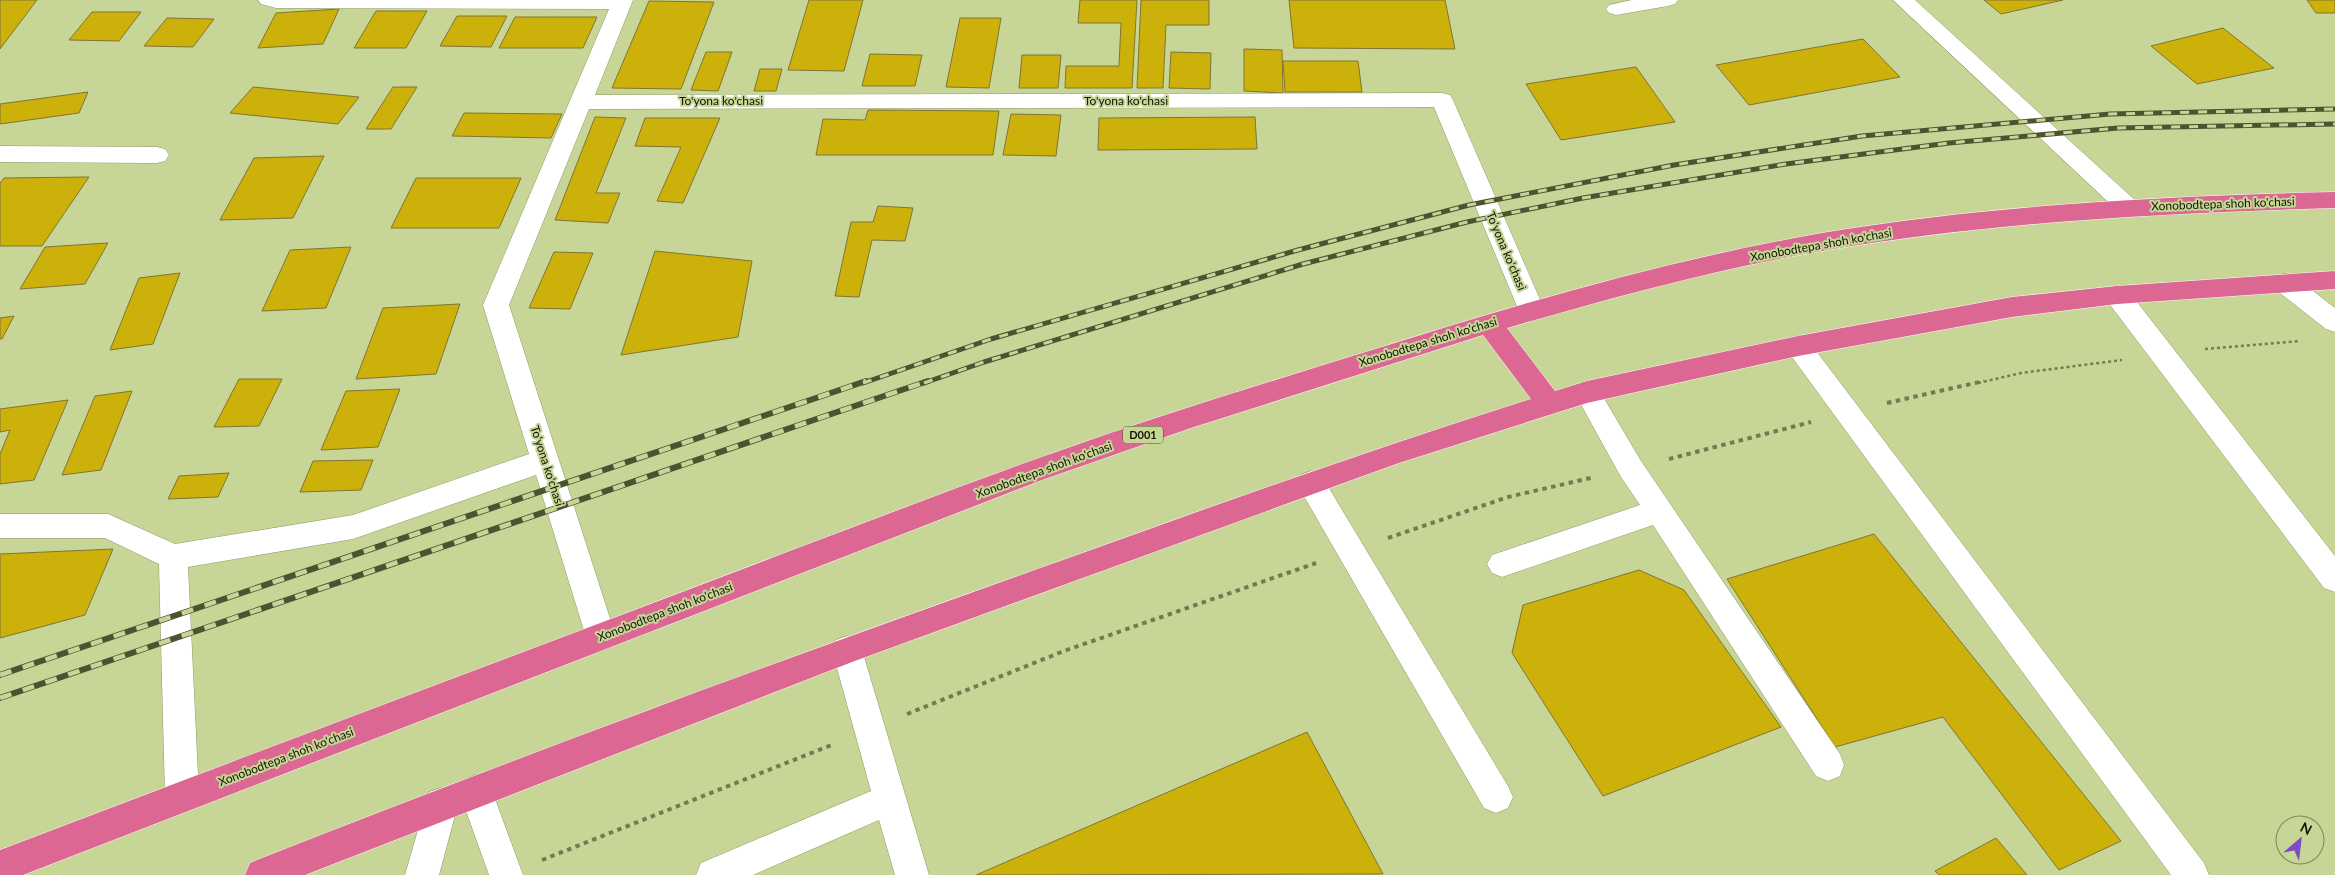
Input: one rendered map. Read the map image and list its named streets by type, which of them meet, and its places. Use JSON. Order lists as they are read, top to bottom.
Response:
{
  "streets": {
    "highway": ["Xonobodtepa shoh ko'chasi", "D001"],
    "street": ["To'yona ko'chasi"]
  },
  "crossings": [
    ["To'yona ko'chasi", "Xonobodtepa shoh ko'chasi"]
  ],
  "north": "top right"
}
